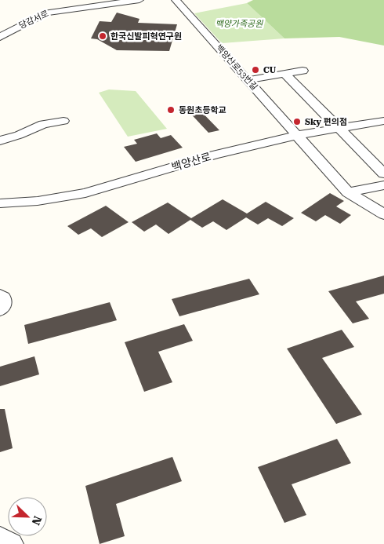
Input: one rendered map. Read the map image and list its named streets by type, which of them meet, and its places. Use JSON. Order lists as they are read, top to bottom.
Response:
{
  "streets": {
    "street": ["당감서로", "백양산로53번길", "백양산로"]
  },
  "crossings": [
    ["백양산로53번길", "백양산로"]
  ],
  "parks": ["백양가족공원"],
  "places": [
    "한국신발피혁연구원",
    "CU",
    "동원초등학교",
    "Sky 편의점"
  ],
  "north": "bottom right"
}
